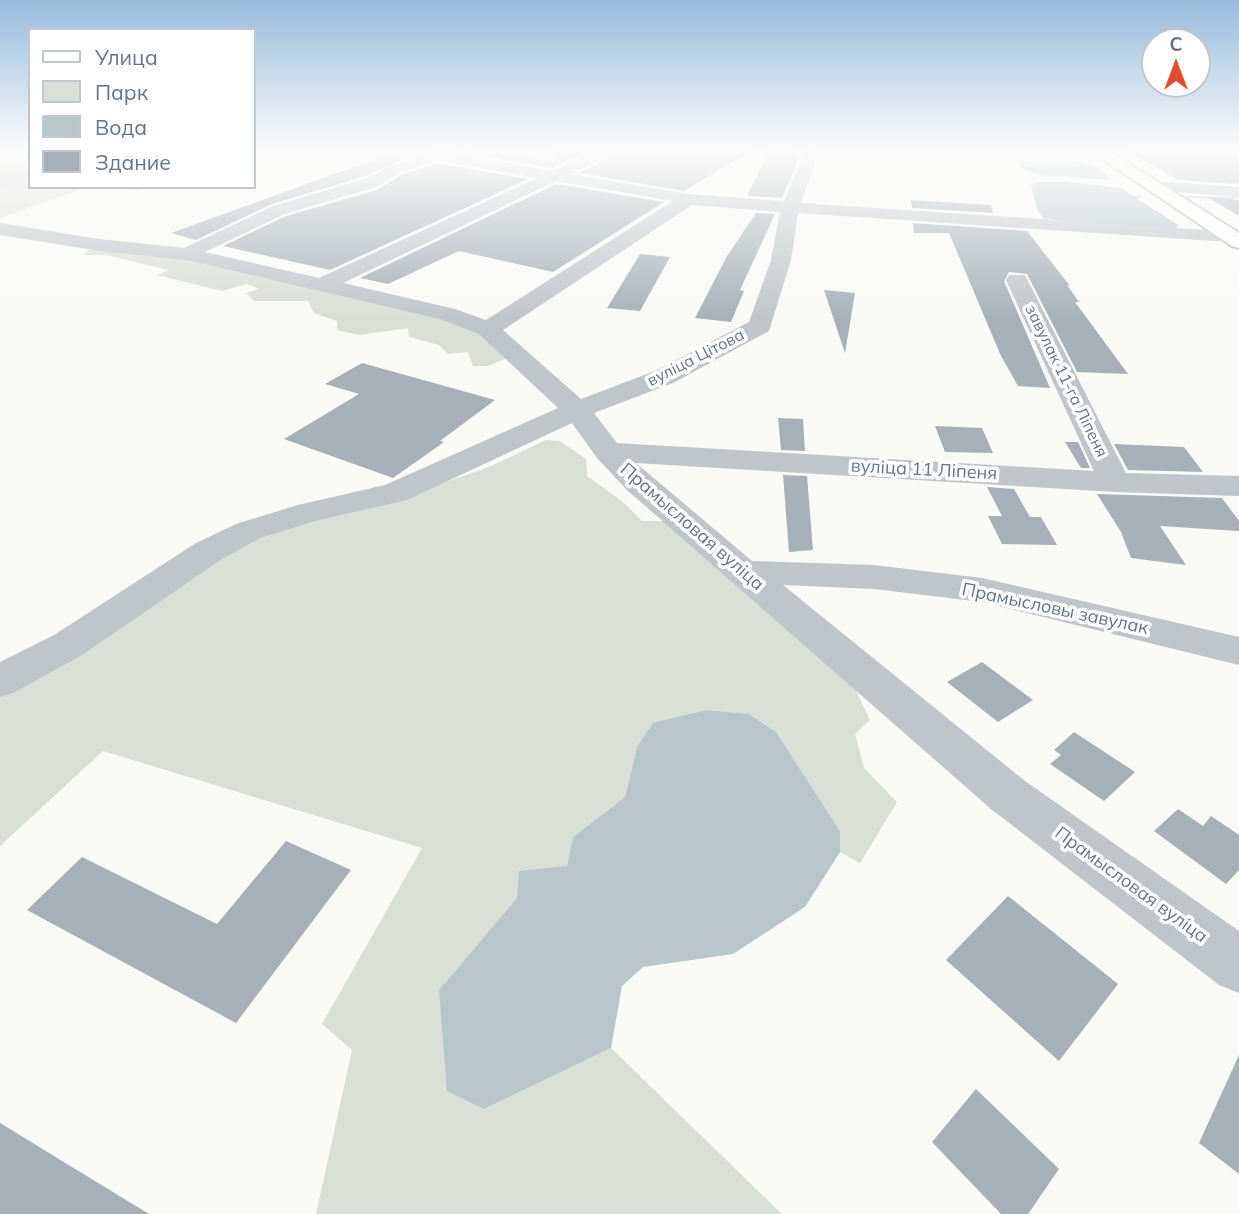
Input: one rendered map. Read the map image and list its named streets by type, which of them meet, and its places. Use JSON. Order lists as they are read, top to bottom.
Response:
{
  "streets": {
    "street": [
      "вуліца Цітова",
      "завулак 11-га Ліпеня",
      "вуліца 11 Ліпеня",
      "Прамысловая вуліца",
      "Прамысловы завулак"
    ]
  },
  "crossings": [
    ["вуліца Цітова", "Прамысловая вуліца"],
    ["завулак 11-га Ліпеня", "вуліца 11 Ліпеня"],
    ["вуліца 11 Ліпеня", "Прамысловая вуліца"],
    ["Прамысловая вуліца", "Прамысловы завулак"]
  ],
  "legend": [
    "Улица",
    "Парк",
    "Вода",
    "Здание"
  ],
  "north": "top"
}
